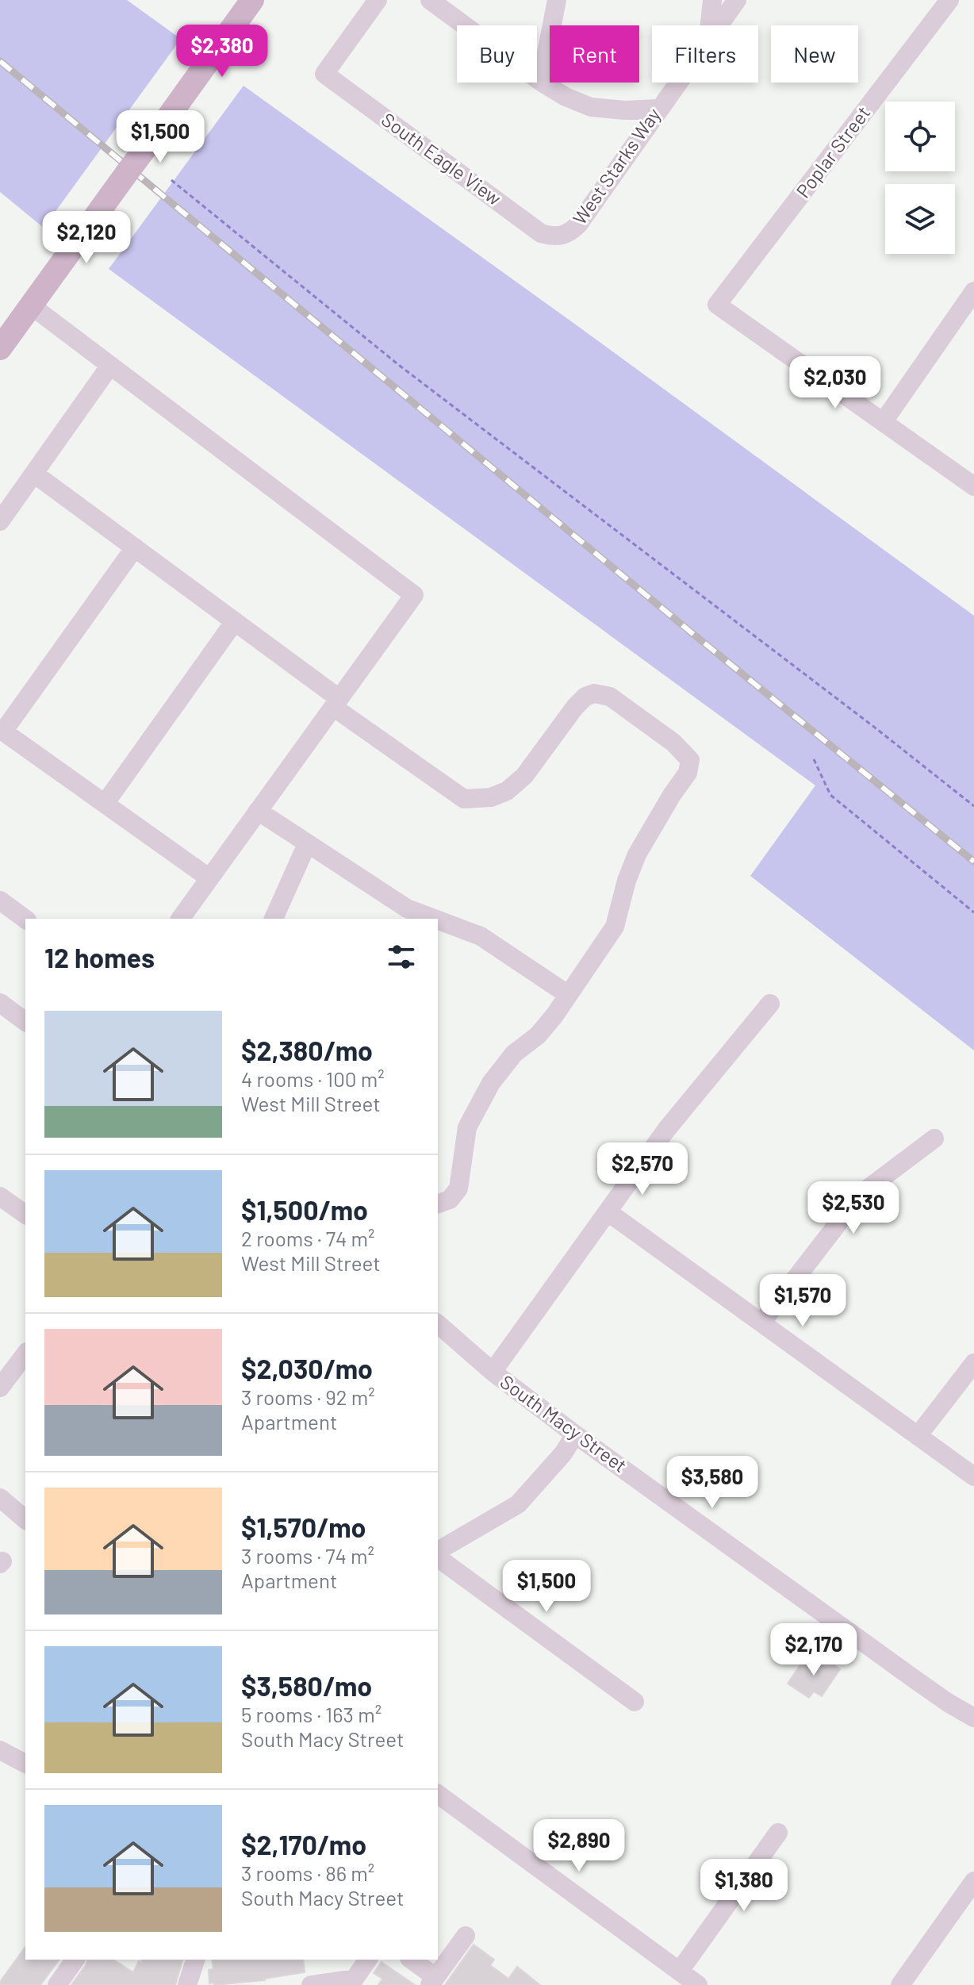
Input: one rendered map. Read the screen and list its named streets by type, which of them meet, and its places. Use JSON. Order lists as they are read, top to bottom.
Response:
{
  "streets": {
    "street": [
      "Poplar Street",
      "South Eagle View",
      "West Starks Way",
      "South Macy Street"
    ]
  },
  "crossings": [
    ["South Eagle View", "West Starks Way"]
  ],
  "page": {
    "price": [
      "$2,380",
      "$1,500",
      "$2,120",
      "$2,030",
      "$2,570",
      "$2,530",
      "$1,570",
      "$3,580",
      "$1,500",
      "$2,170",
      "$2,890",
      "$1,380"
    ],
    "chip": [
      "Buy",
      "Rent",
      "Filters",
      "New"
    ],
    "heading": "12 homes",
    "list": [
      {
        "name": "$2,380/mo",
        "note": "4 rooms · 100 m² · West Mill Street"
      },
      {
        "name": "$1,500/mo",
        "note": "2 rooms · 74 m² · West Mill Street"
      },
      {
        "name": "$2,030/mo",
        "note": "3 rooms · 92 m² · Apartment"
      },
      {
        "name": "$1,570/mo",
        "note": "3 rooms · 74 m² · Apartment"
      },
      {
        "name": "$3,580/mo",
        "note": "5 rooms · 163 m² · South Macy Street"
      },
      {
        "name": "$2,170/mo",
        "note": "3 rooms · 86 m² · South Macy Street"
      }
    ]
  }
}
